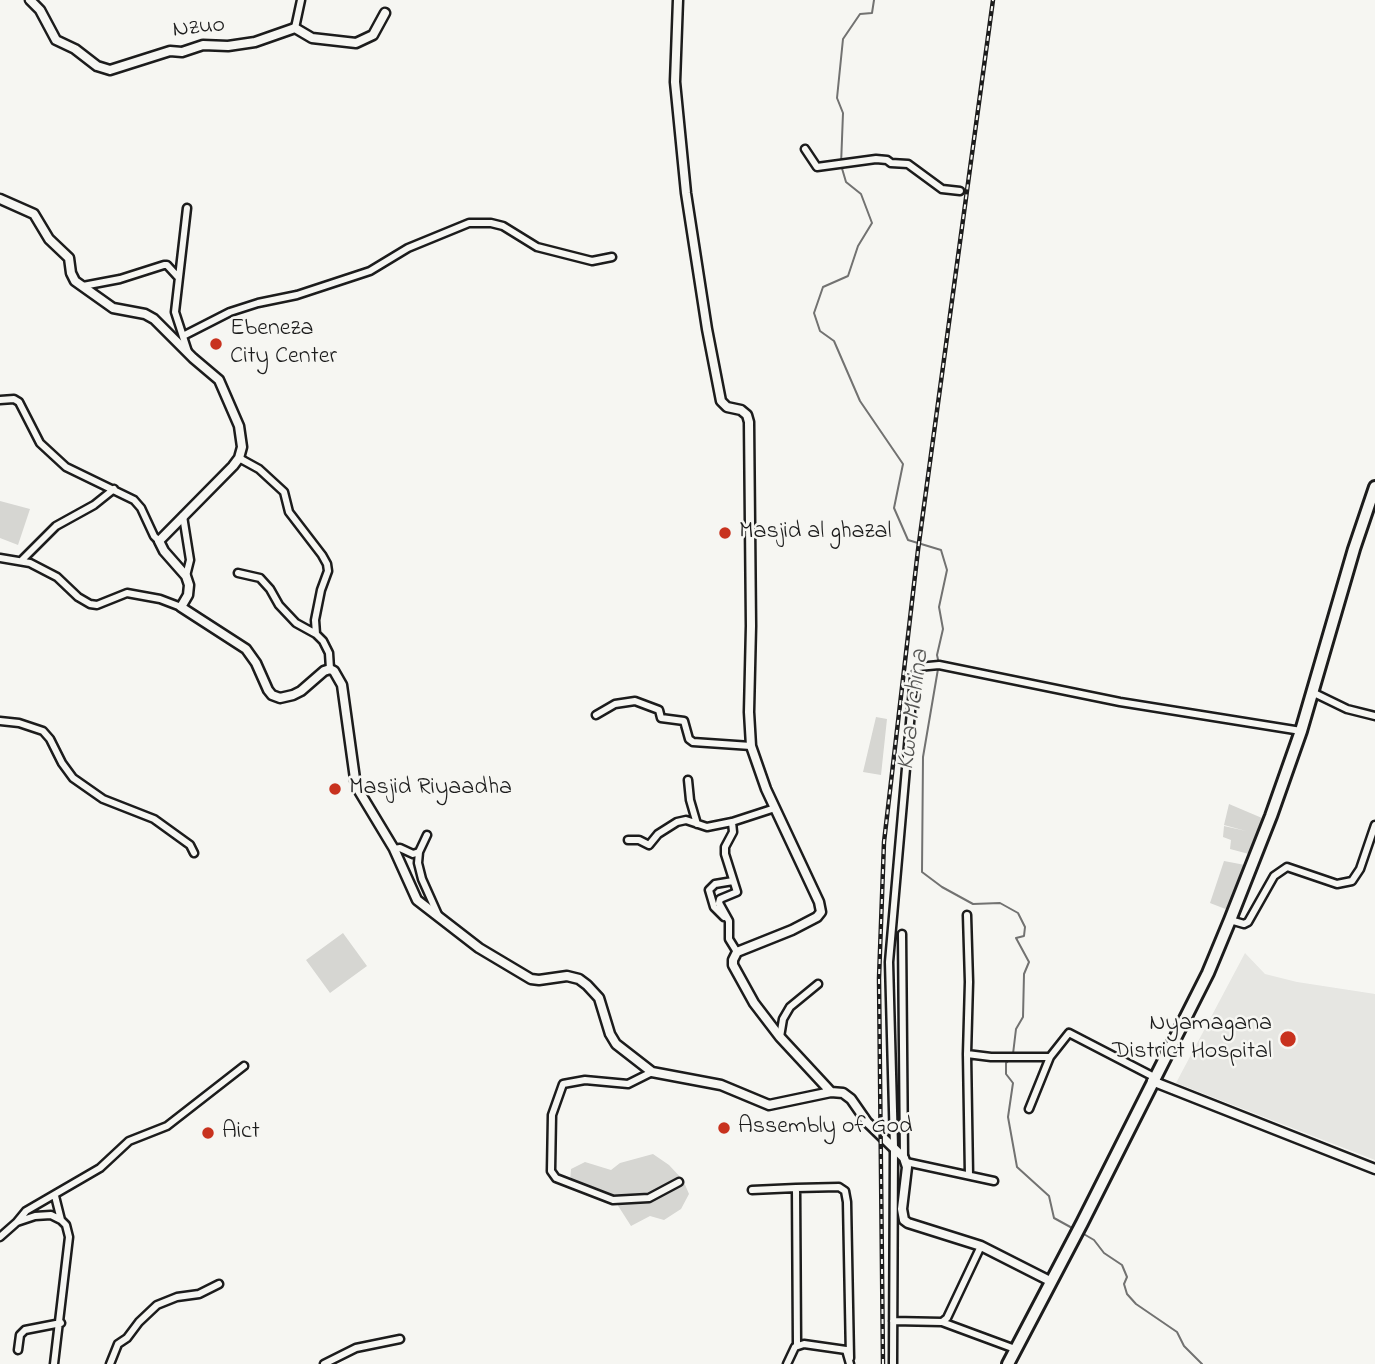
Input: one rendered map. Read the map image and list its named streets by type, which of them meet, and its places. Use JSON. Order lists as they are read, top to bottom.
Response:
{
  "streets": {
    "street": ["Nzuo"]
  },
  "water": ["Kwa Mchina"],
  "places": [
    "Ebeneza City Center",
    "Masjid al ghazal",
    "Masjid Riyaadha",
    "Nyamagana District Hospital",
    "Assembly of God",
    "Aict"
  ]
}
